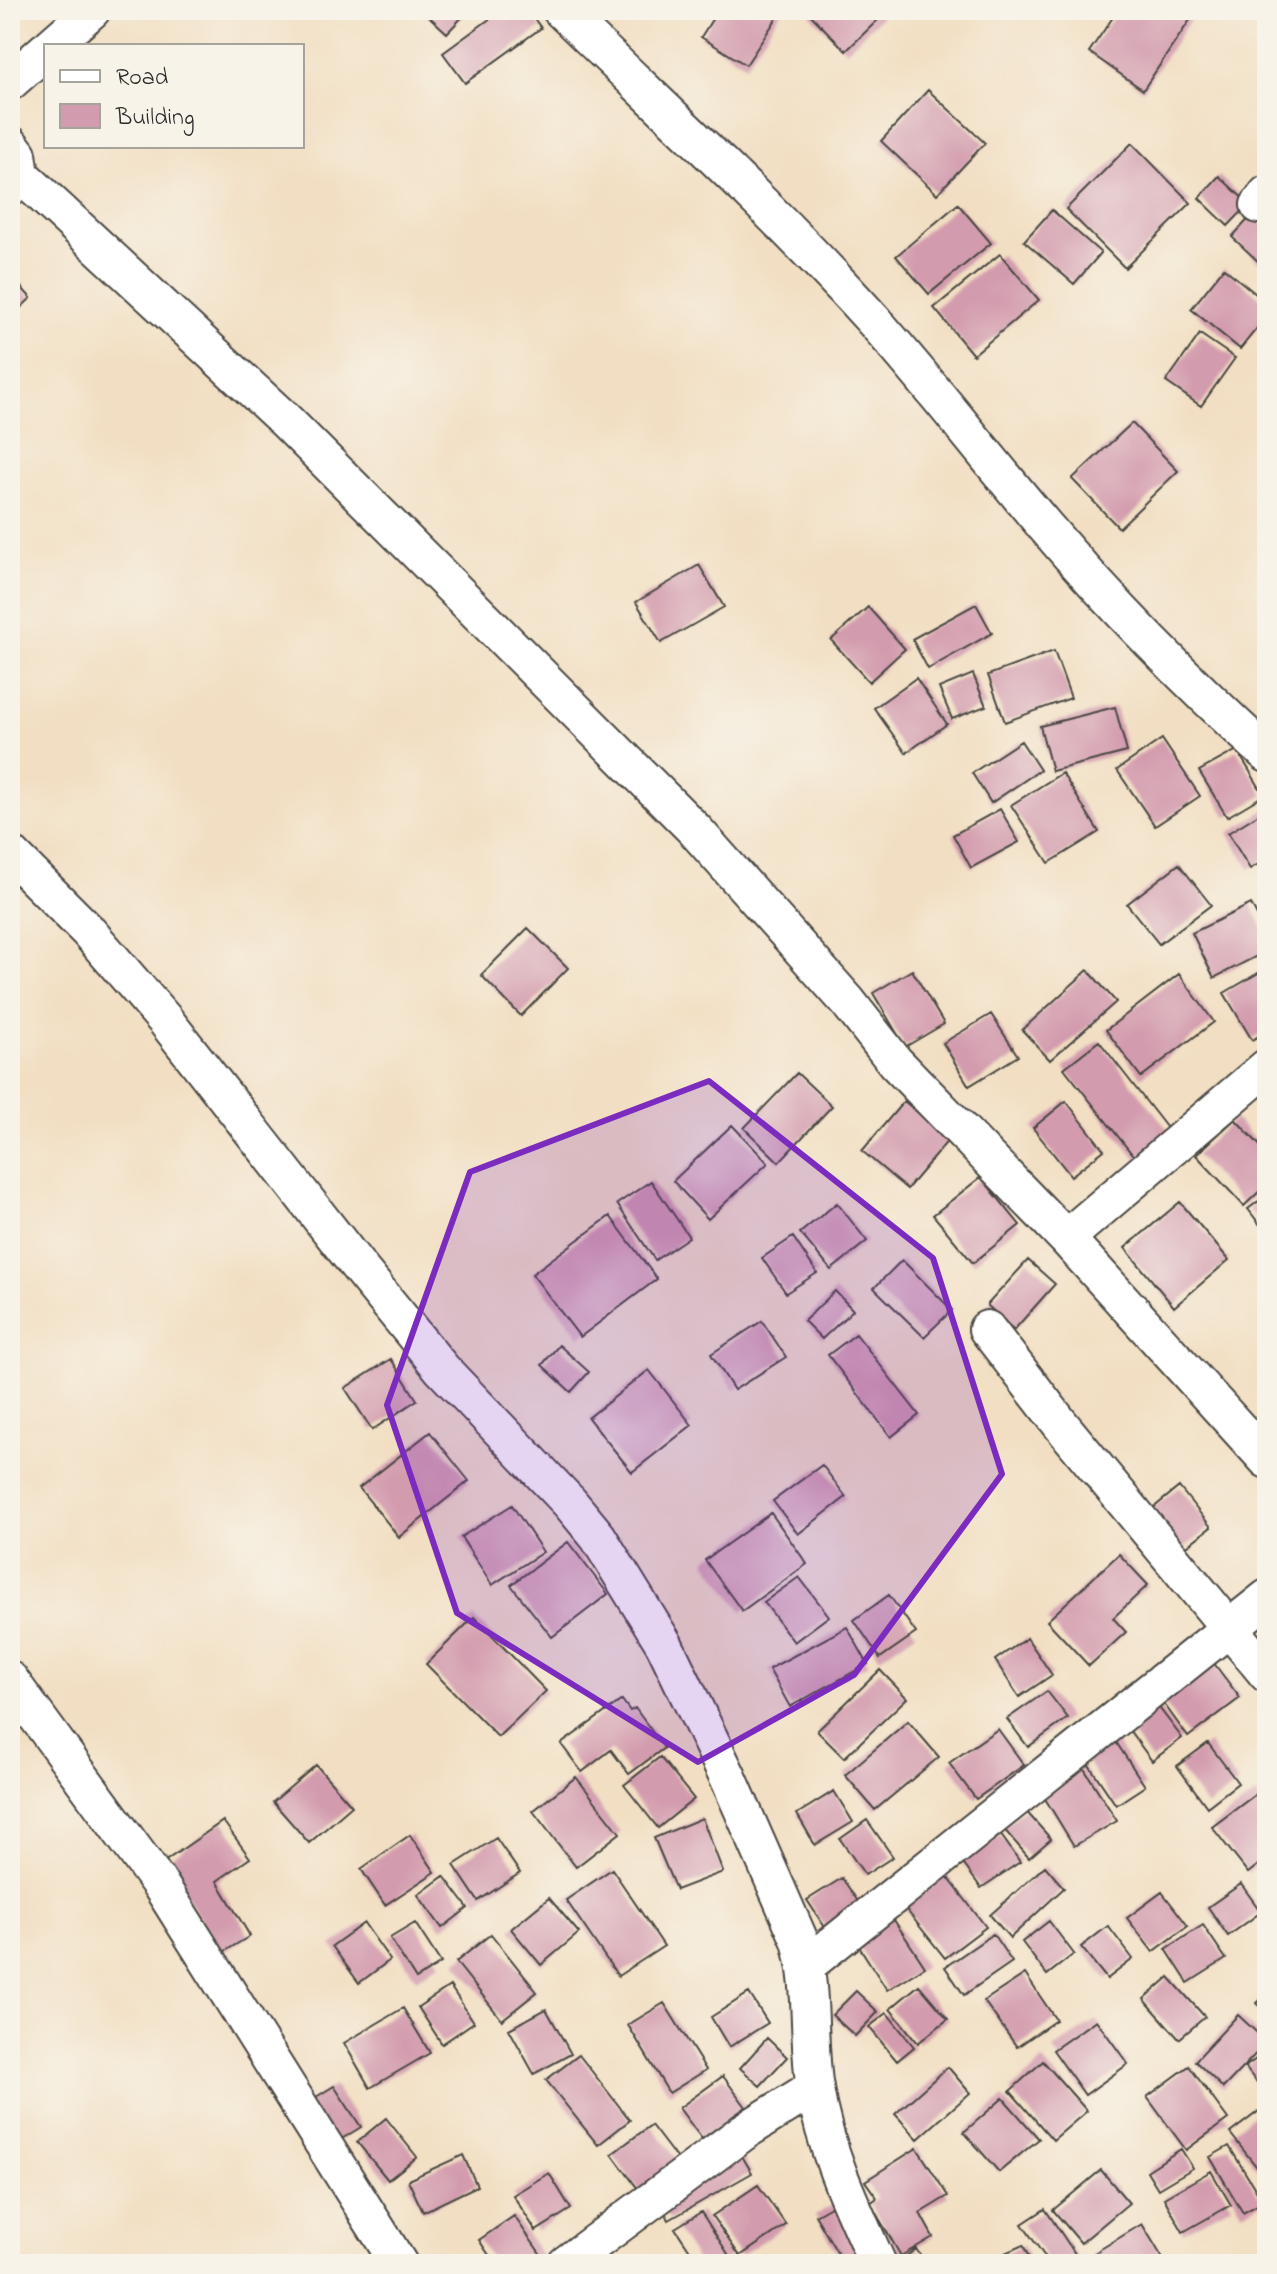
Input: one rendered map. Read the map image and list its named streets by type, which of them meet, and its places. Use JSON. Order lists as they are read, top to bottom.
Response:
{
  "legend": ["Road", "Building"]
}
